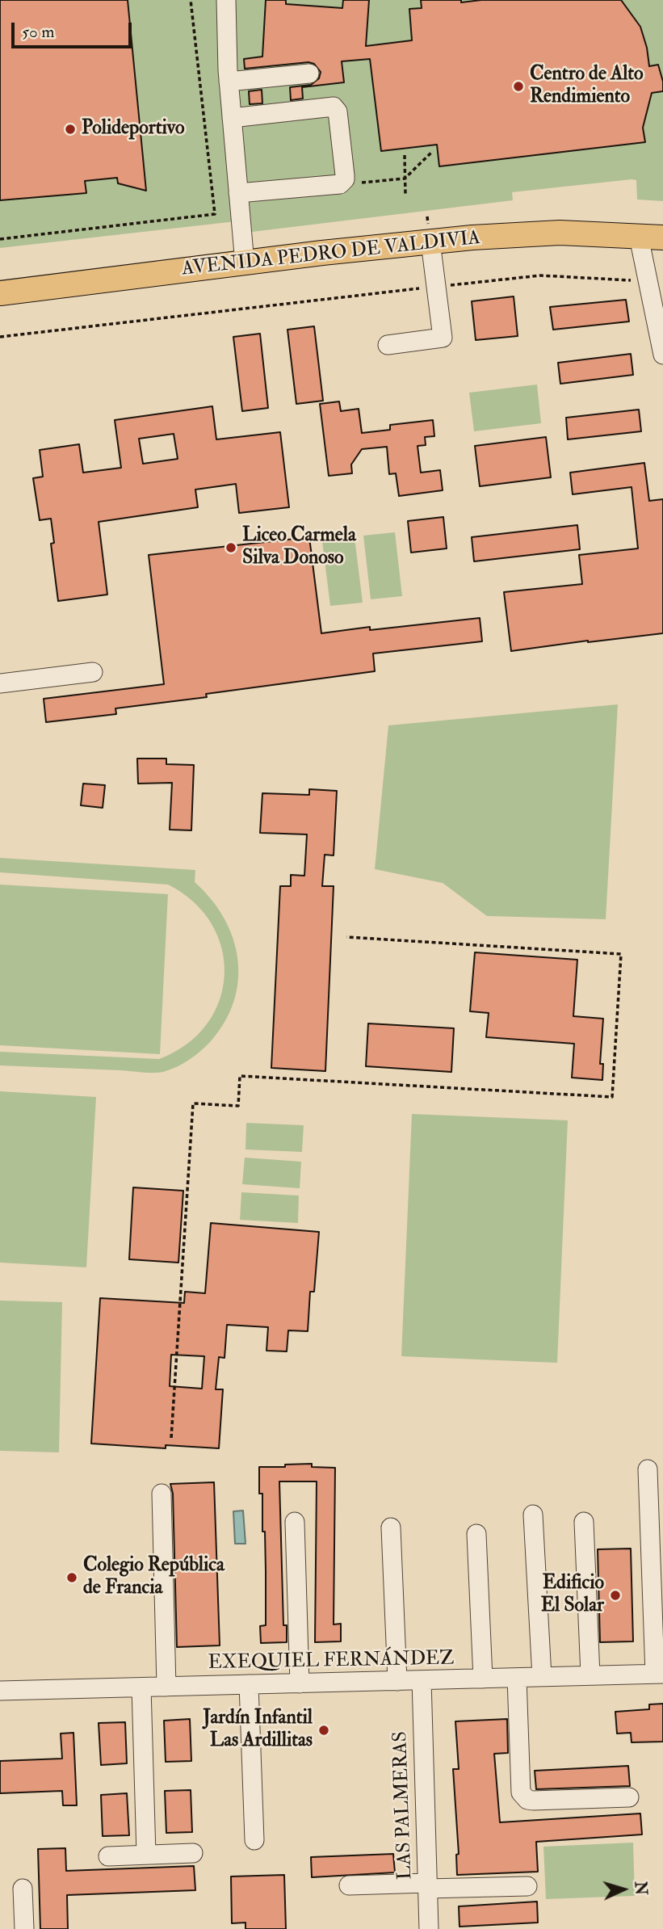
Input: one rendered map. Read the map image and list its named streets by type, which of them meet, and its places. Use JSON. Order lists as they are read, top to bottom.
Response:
{
  "streets": {
    "main road": ["AVENIDA PEDRO DE VALDIVIA"],
    "street": ["EXEQUIEL FERNÁNDEZ", "LAS PALMERAS"]
  },
  "crossings": [
    ["EXEQUIEL FERNÁNDEZ", "LAS PALMERAS"]
  ],
  "places": [
    "Centro de Alto Rendimiento",
    "Polideportivo",
    "Liceo Carmela Silva Donoso",
    "Colegio República de Francia",
    "Edificio El Solar",
    "Jardín Infantil Las Ardillitas"
  ],
  "scale_bar": "50 m",
  "north": "right"
}
